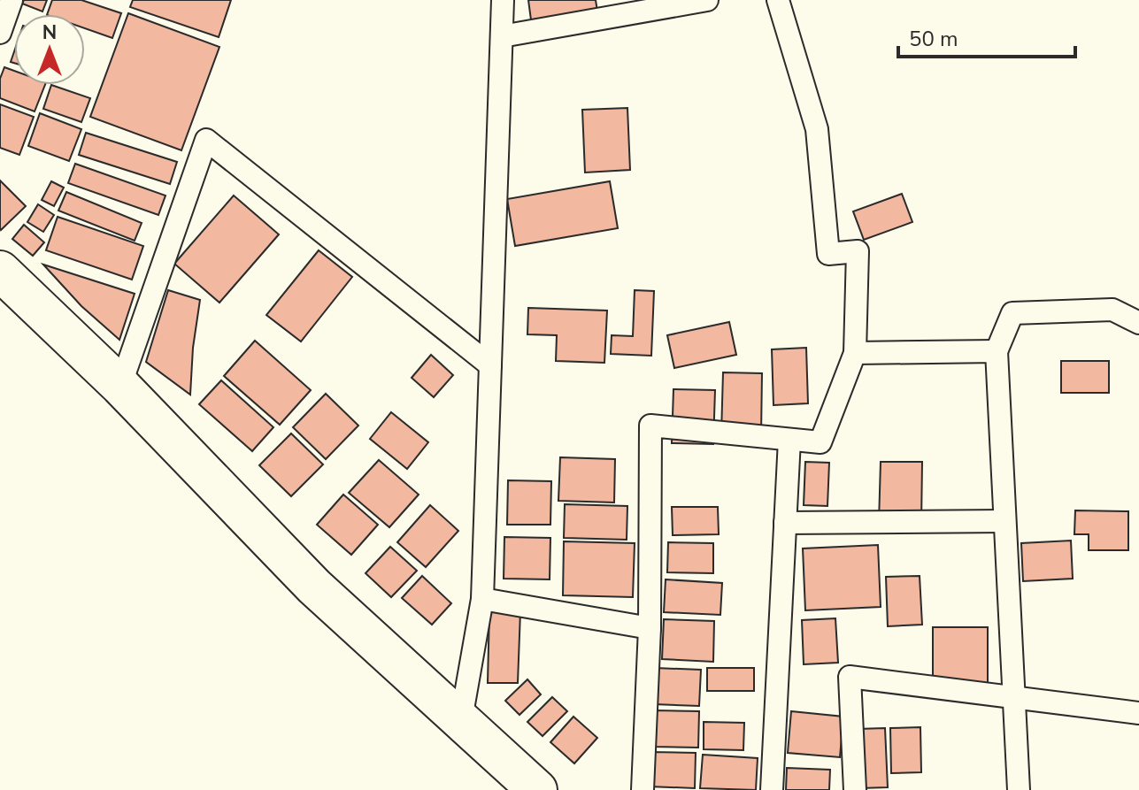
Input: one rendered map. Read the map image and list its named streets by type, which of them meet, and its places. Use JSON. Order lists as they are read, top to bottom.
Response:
{
  "scale_bar": "50 m",
  "north": "top"
}
